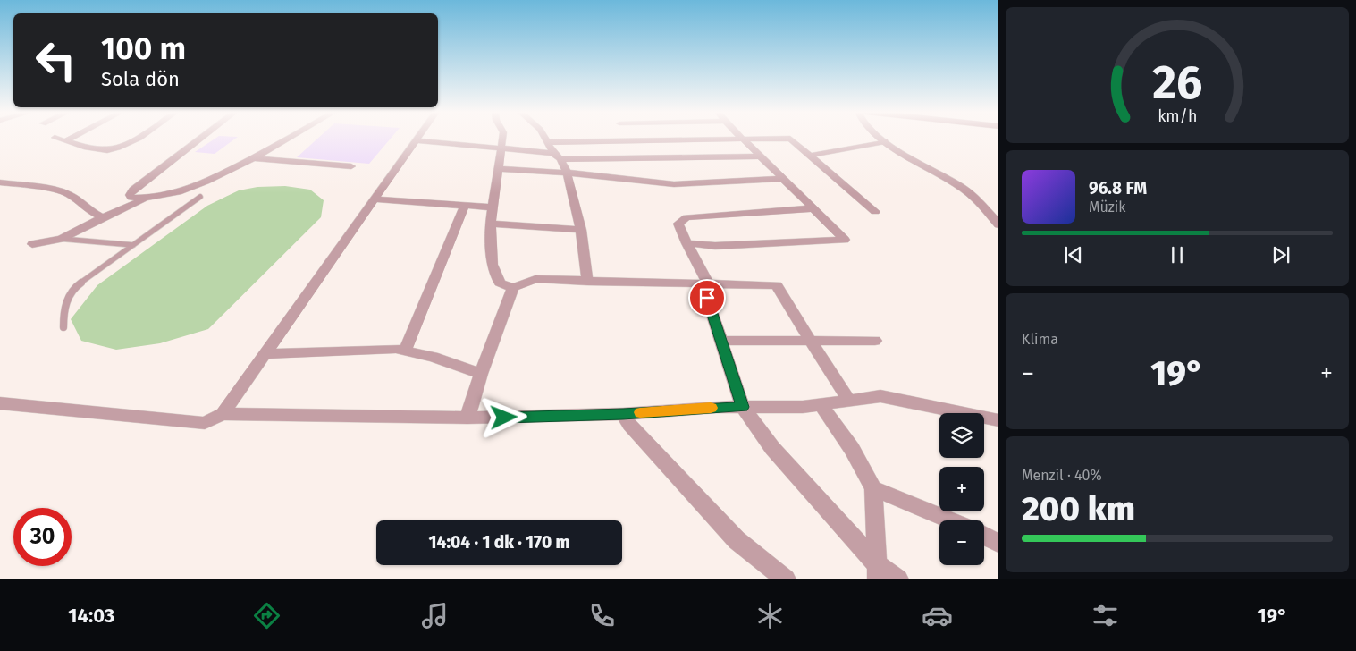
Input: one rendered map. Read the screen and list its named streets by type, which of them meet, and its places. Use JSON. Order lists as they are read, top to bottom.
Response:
{
  "page": {
    "turn": ["100 m", "Sola dön"],
    "song": ["96.8 FM", "Müzik"],
    "tile": [
      "Klima",
      ["Menzil · 40%", "200 km"]
    ],
    "heat": ["−", "19°", "+"],
    "map_buttons": ["+", "−"],
    "limit": "30",
    "trip": "14:04 · 1 dk · 170 m",
    "tabs": ["14:03", "19°"],
    "gauge": ["26", "km/h"]
  }
}
